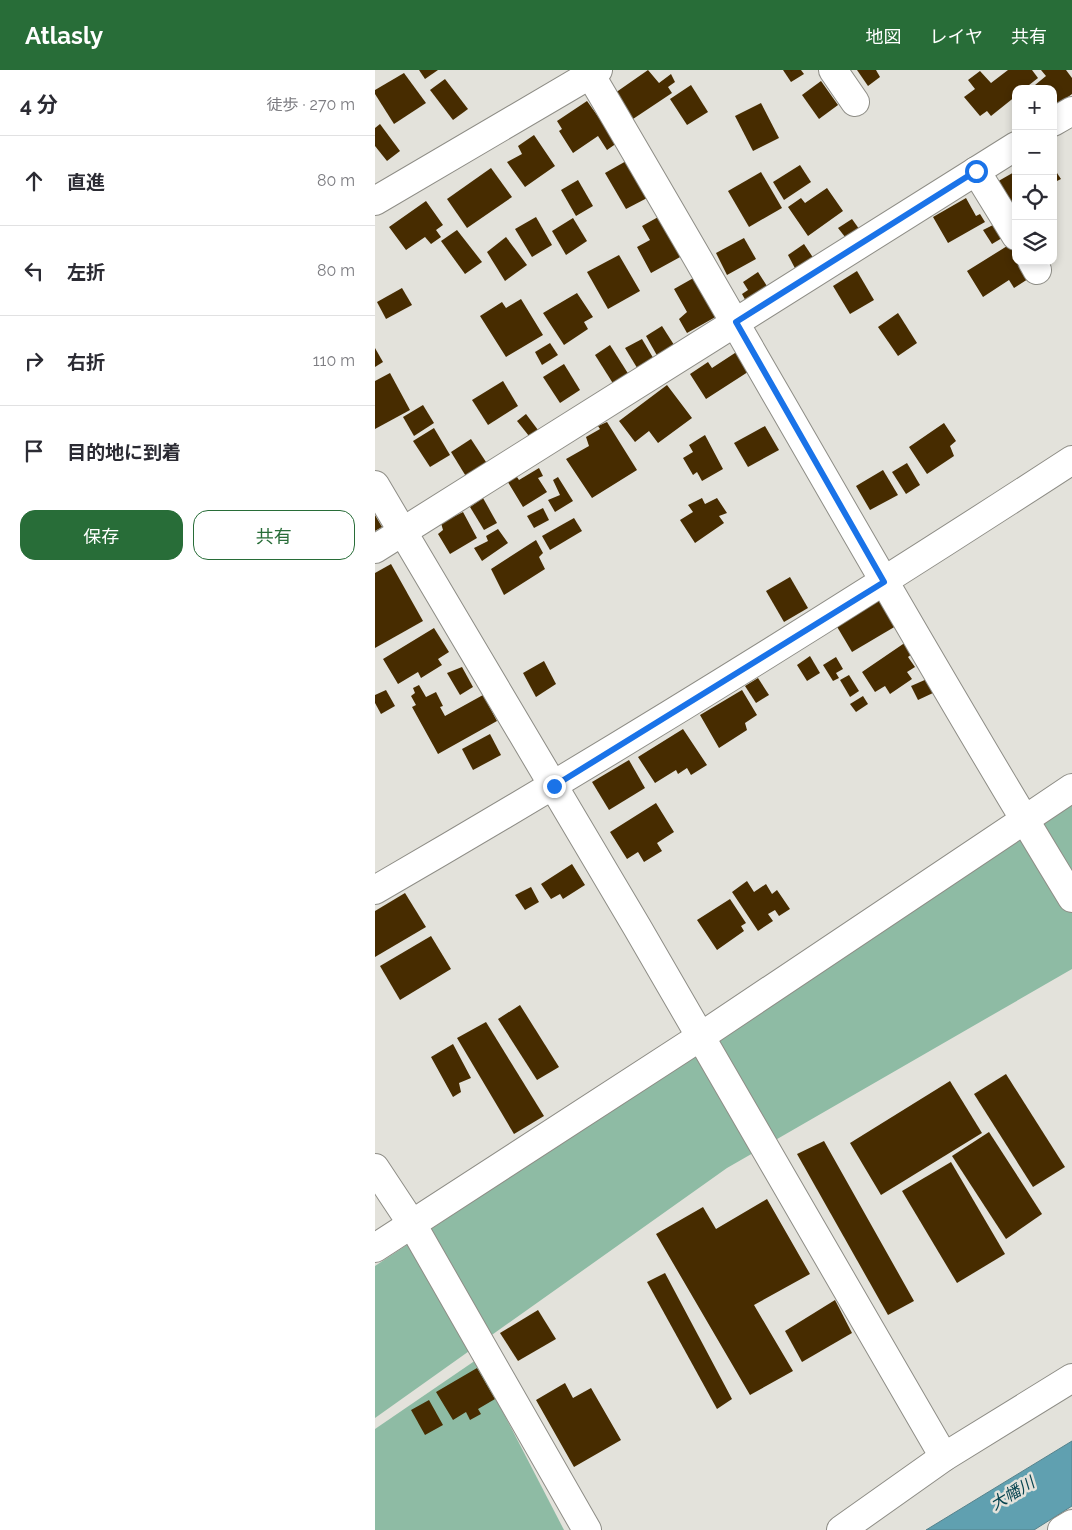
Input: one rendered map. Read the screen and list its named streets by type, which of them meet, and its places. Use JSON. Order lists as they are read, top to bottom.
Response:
{
  "water": ["大幡川"],
  "page": {
    "header": "Atlasly",
    "nav": ["地図", "レイヤ", "共有"],
    "heading": ["4 分", "徒歩 · 270 m"],
    "map_buttons": ["+", "−"],
    "list": [
      ["直進", "80 m"],
      ["左折", "80 m"],
      ["右折", "110 m"],
      "目的地に到着"
    ],
    "buttons": ["保存", "共有"]
  }
}
